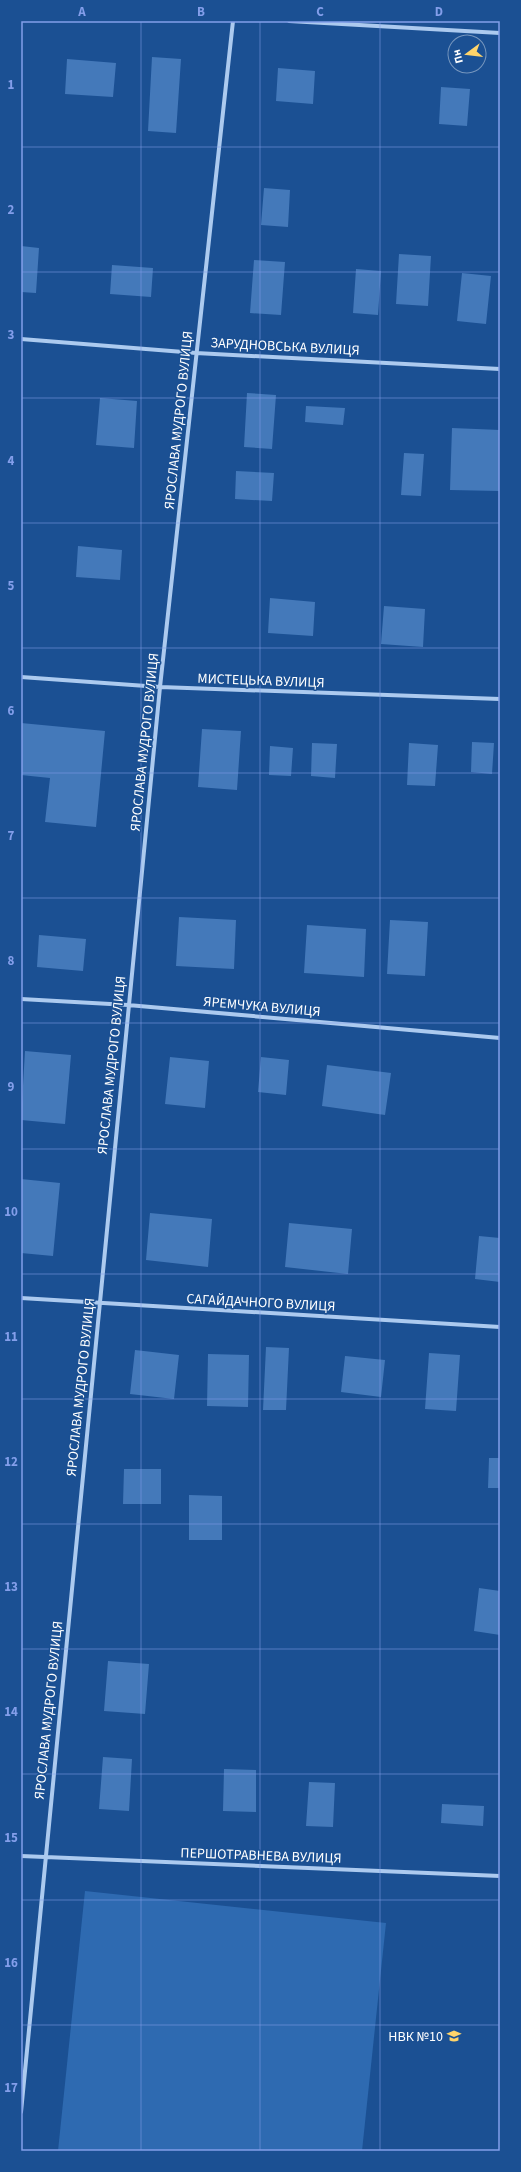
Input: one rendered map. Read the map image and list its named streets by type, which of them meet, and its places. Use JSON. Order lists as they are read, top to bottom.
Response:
{
  "streets": {
    "street": [
      "ЗАРУДНОВСЬКА ВУЛИЦЯ",
      "ЯРОСЛАВА МУДРОГО ВУЛИЦЯ",
      "МИСТЕЦЬКА ВУЛИЦЯ",
      "ЯРЕМЧУКА ВУЛИЦЯ",
      "САГАЙДАЧНОГО ВУЛИЦЯ",
      "ПЕРШОТРАВНЕВА ВУЛИЦЯ"
    ]
  },
  "crossings": [
    ["ЗАРУДНОВСЬКА ВУЛИЦЯ", "ЯРОСЛАВА МУДРОГО ВУЛИЦЯ"],
    ["ЯРОСЛАВА МУДРОГО ВУЛИЦЯ", "МИСТЕЦЬКА ВУЛИЦЯ"],
    ["ЯРОСЛАВА МУДРОГО ВУЛИЦЯ", "ЯРЕМЧУКА ВУЛИЦЯ"],
    ["ЯРОСЛАВА МУДРОГО ВУЛИЦЯ", "САГАЙДАЧНОГО ВУЛИЦЯ"],
    ["ЯРОСЛАВА МУДРОГО ВУЛИЦЯ", "ПЕРШОТРАВНЕВА ВУЛИЦЯ"]
  ],
  "places": {
    "school or university": ["НВК №10"]
  },
  "north": "left",
  "grid": {
    "columns": [
      "A",
      "B",
      "C",
      "D"
    ],
    "rows": [
      "1",
      "2",
      "3",
      "4",
      "5",
      "6",
      "7",
      "8",
      "9",
      "10",
      "11",
      "12",
      "13",
      "14",
      "15",
      "16",
      "17"
    ]
  }
}
